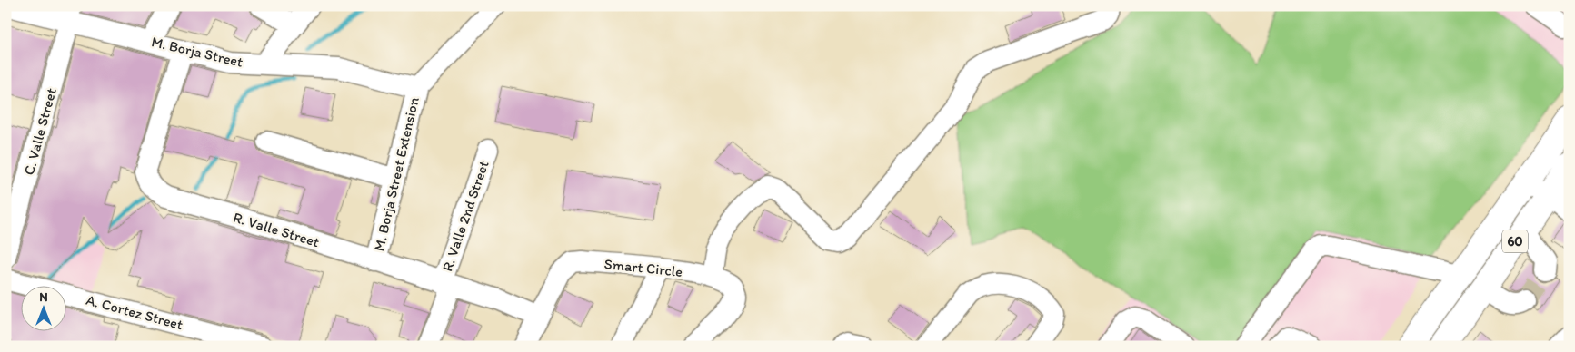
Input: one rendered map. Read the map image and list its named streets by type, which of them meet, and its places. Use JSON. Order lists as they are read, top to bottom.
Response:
{
  "streets": {
    "main road": ["60"],
    "street": [
      "M. Borja Street",
      "C. Valle Street",
      "M. Borja Street Extension",
      "R. Valle 2nd Street",
      "R. Valle Street",
      "Smart Circle",
      "A. Cortez Street"
    ]
  },
  "crossings": [
    ["M. Borja Street", "C. Valle Street"],
    ["M. Borja Street", "M. Borja Street Extension"],
    ["M. Borja Street", "R. Valle Street"],
    ["M. Borja Street Extension", "R. Valle Street"],
    ["R. Valle 2nd Street", "R. Valle Street"],
    ["R. Valle Street", "Smart Circle"]
  ],
  "north": "top"
}
